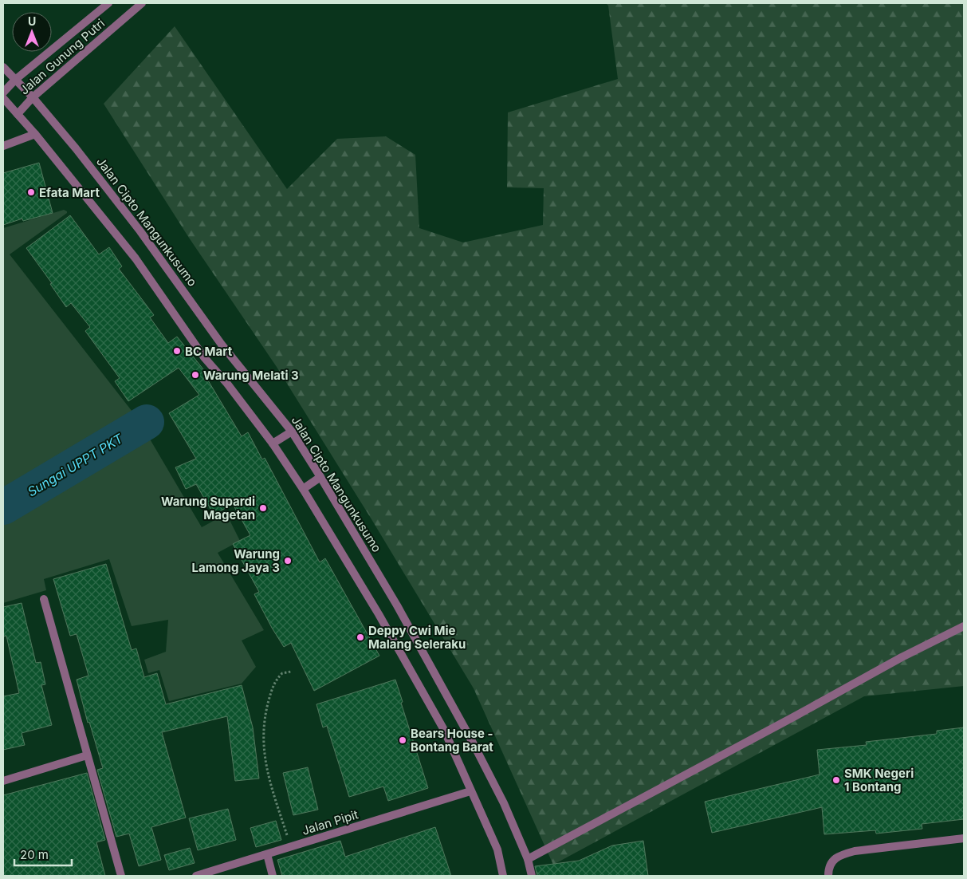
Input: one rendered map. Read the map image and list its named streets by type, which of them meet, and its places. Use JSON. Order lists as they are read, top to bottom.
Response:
{
  "streets": {
    "street": ["Jalan Gunung Putri", "Jalan Cipto Mangunkusumo", "Jalan Pipit"]
  },
  "crossings": [
    ["Jalan Gunung Putri", "Jalan Cipto Mangunkusumo"]
  ],
  "water": ["Sungai UPPT PKT"],
  "places": [
    "Efata Mart",
    "BC Mart",
    "Warung Melati 3",
    "Warung Supardi Magetan",
    "Warung Lamong Jaya 3",
    "Deppy Cwi Mie Malang Seleraku",
    "Bears House - Bontang Barat",
    "SMK Negeri 1 Bontang"
  ],
  "scale_bar": "20 m",
  "north": "top"
}
